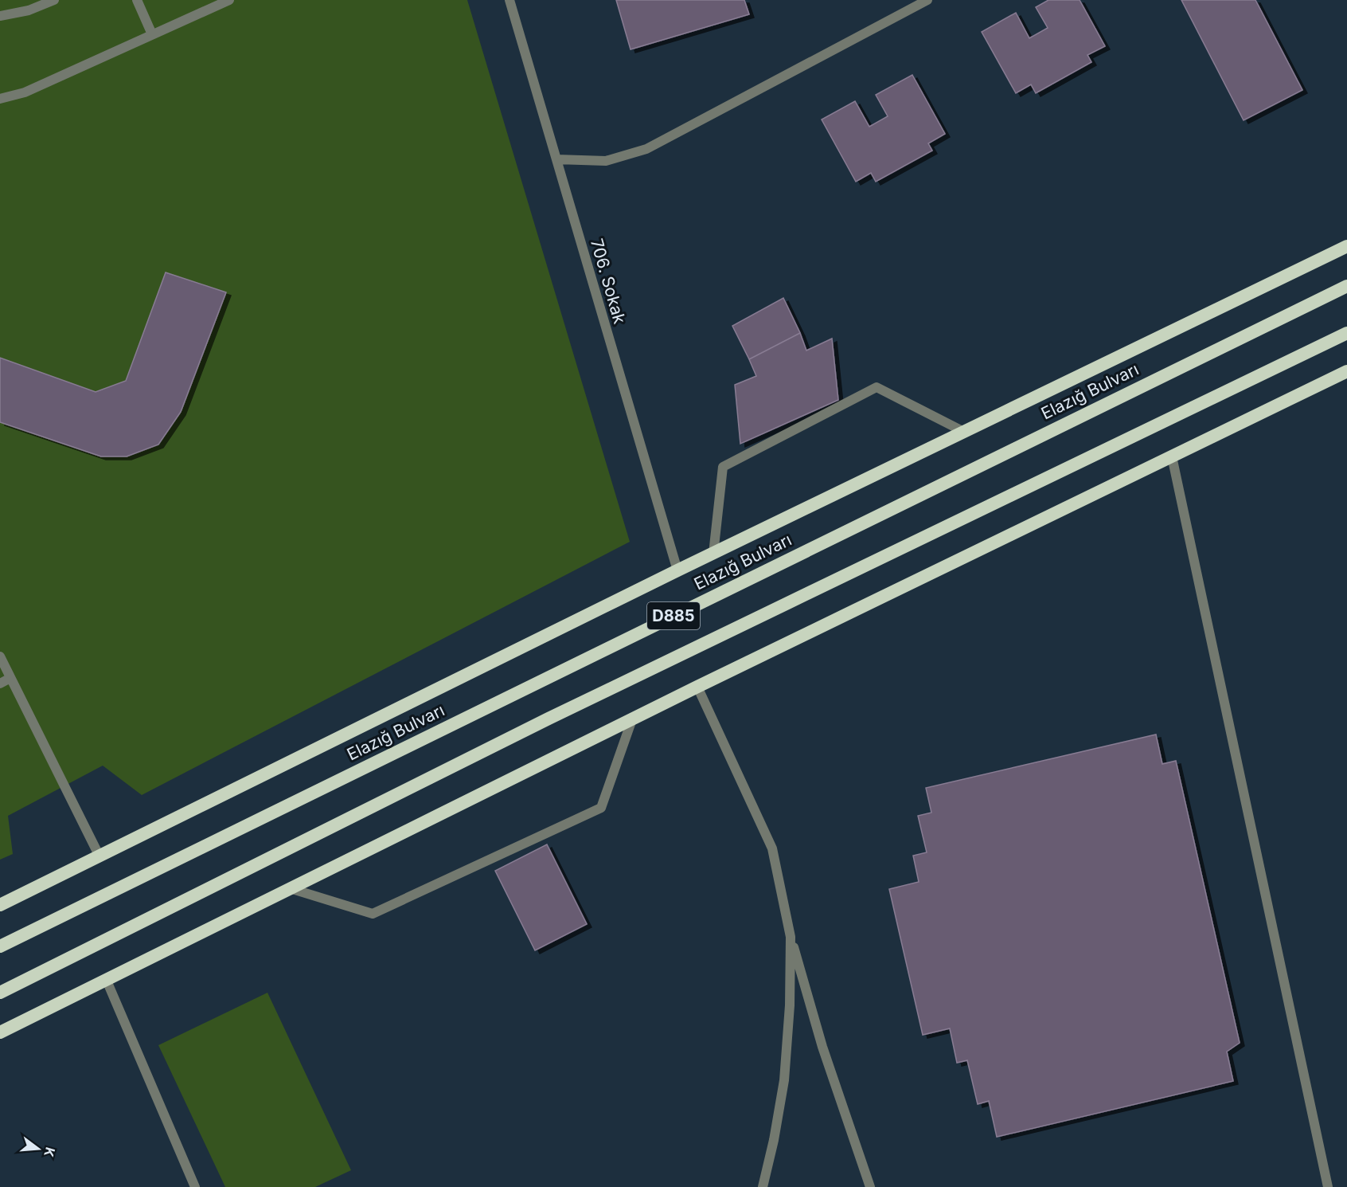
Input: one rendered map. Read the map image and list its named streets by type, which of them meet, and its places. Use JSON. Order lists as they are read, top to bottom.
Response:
{
  "streets": {
    "highway": ["Elazığ Bulvarı", "D885"],
    "street": ["706. Sokak"]
  },
  "north": "right"
}
